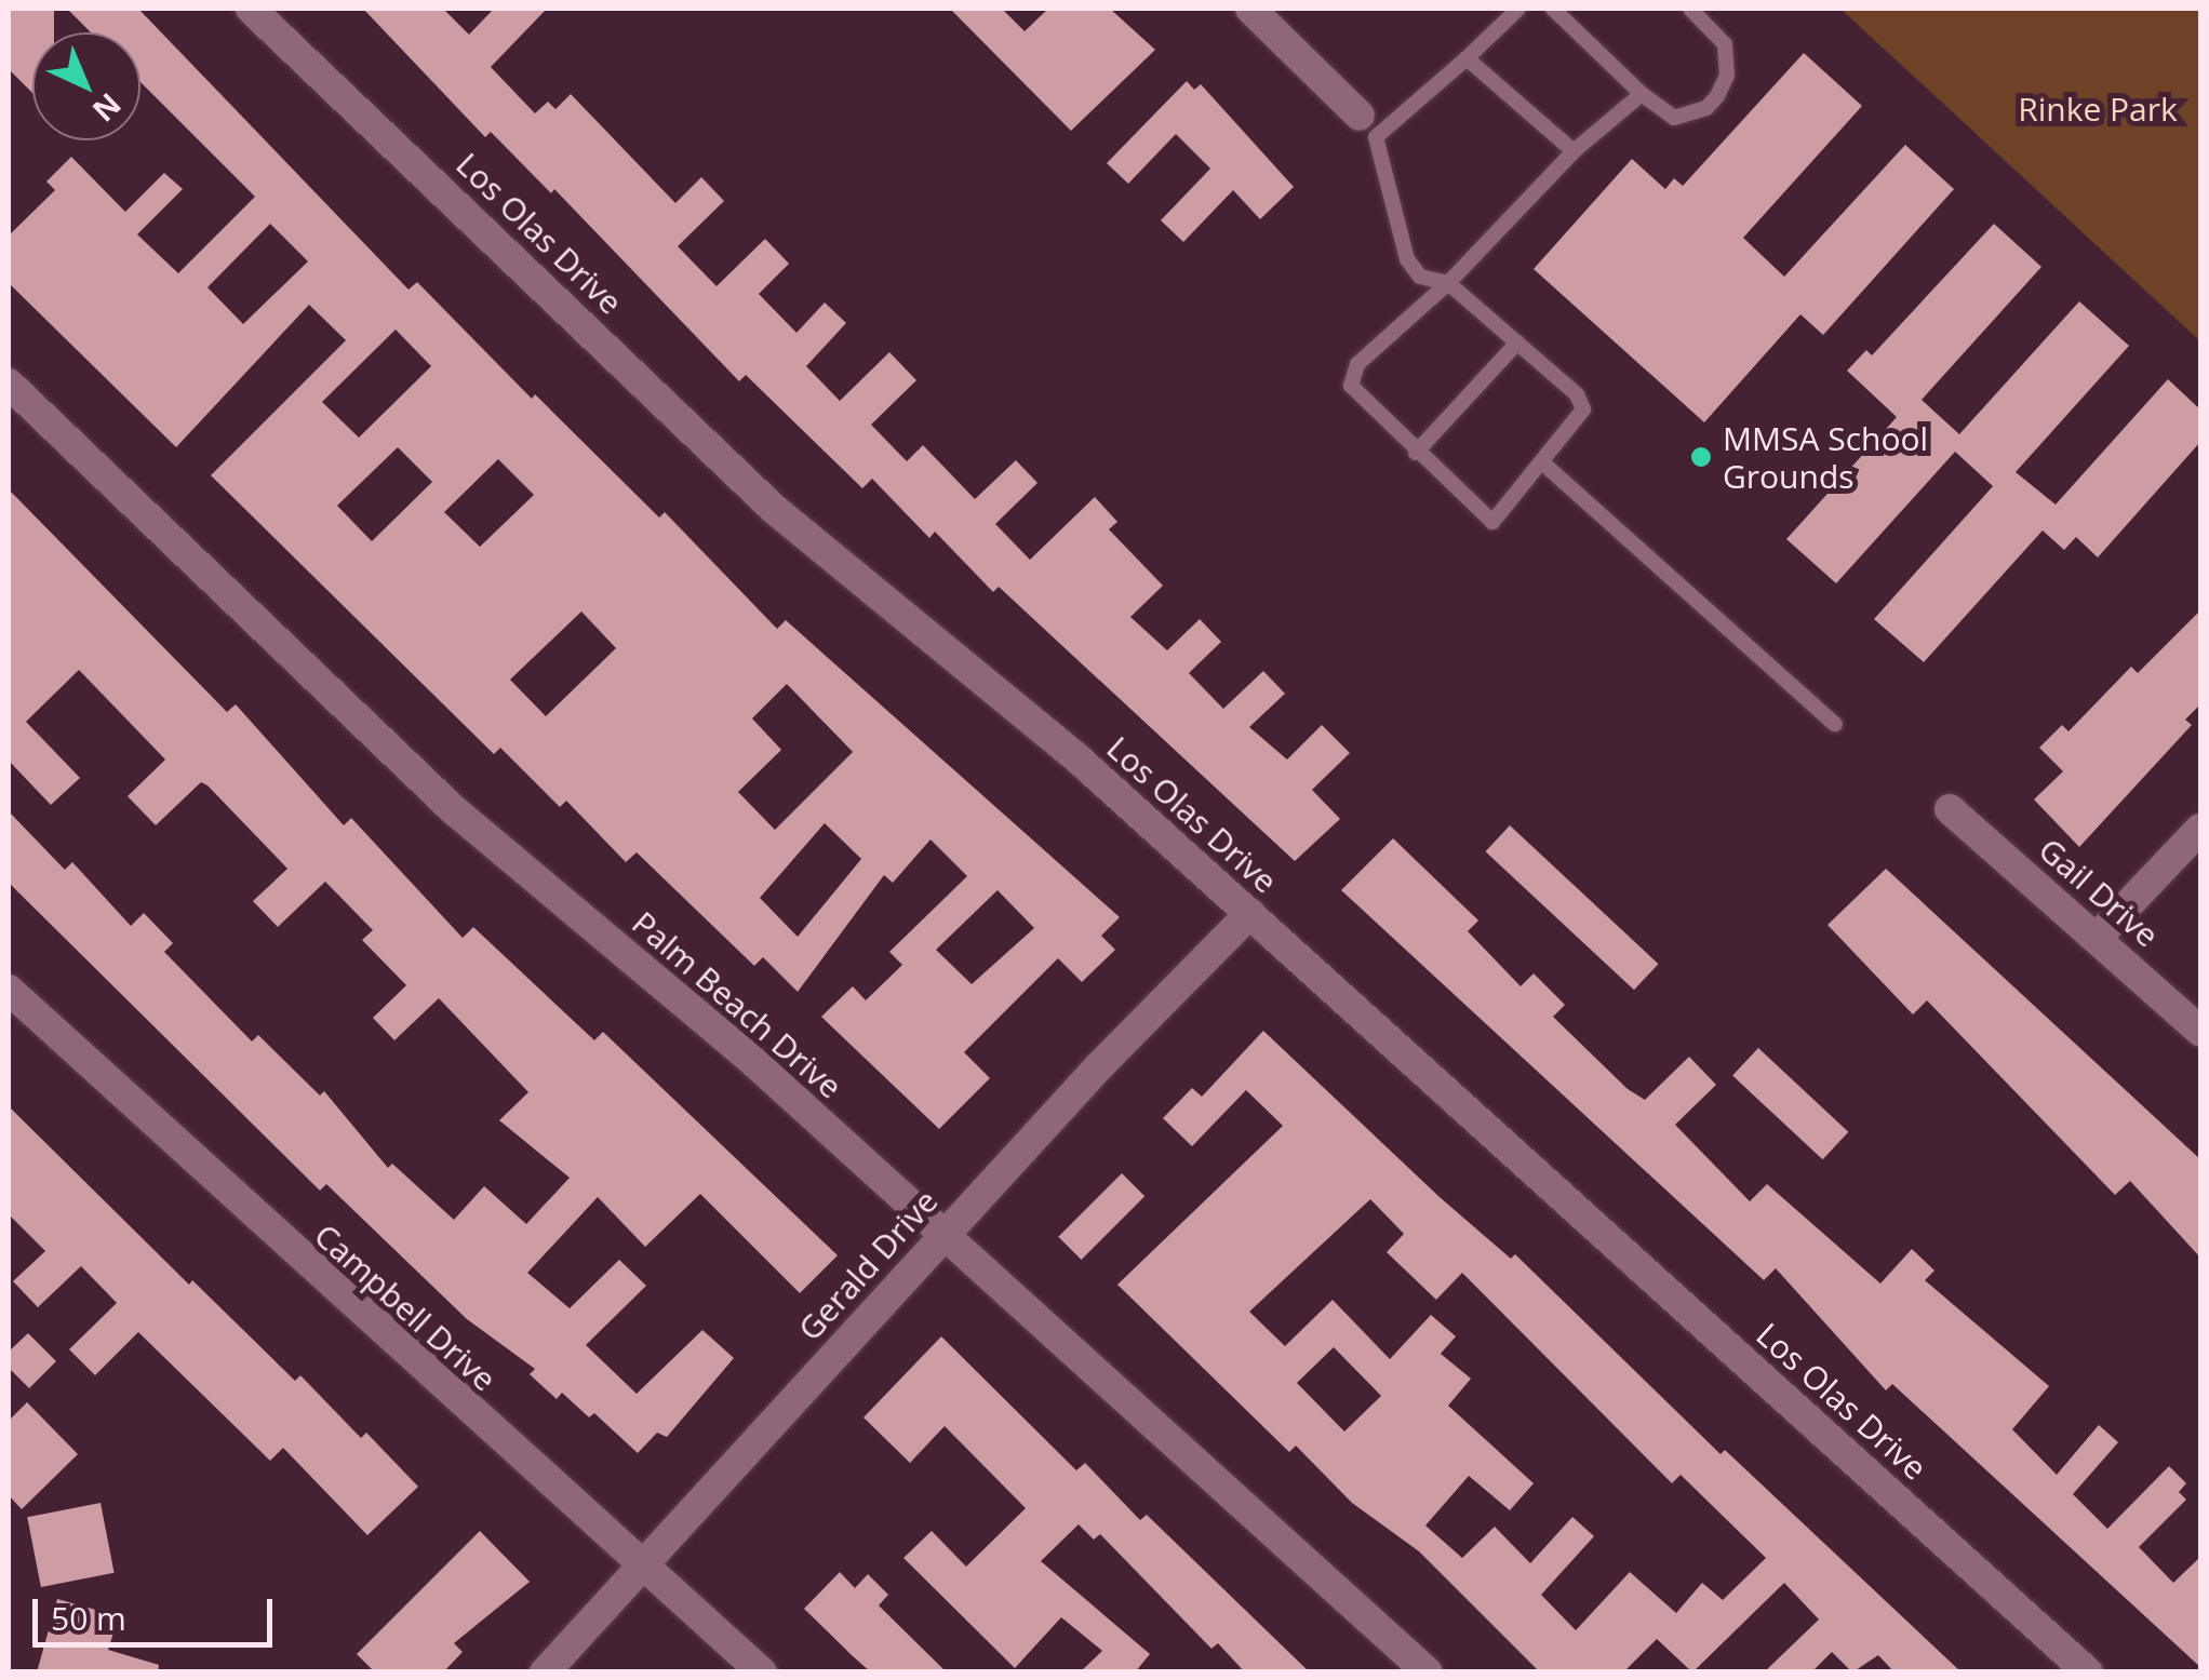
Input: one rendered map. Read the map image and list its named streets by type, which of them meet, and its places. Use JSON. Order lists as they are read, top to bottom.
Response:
{
  "streets": {
    "street": [
      "Los Olas Drive",
      "Gail Drive",
      "Palm Beach Drive",
      "Gerald Drive",
      "Campbell Drive"
    ]
  },
  "crossings": [
    ["Los Olas Drive", "Gerald Drive"],
    ["Palm Beach Drive", "Gerald Drive"],
    ["Gerald Drive", "Campbell Drive"]
  ],
  "parks": ["Rinke Park"],
  "places": ["MMSA School Grounds"],
  "scale_bar": "50 m",
  "north": "bottom right"
}
